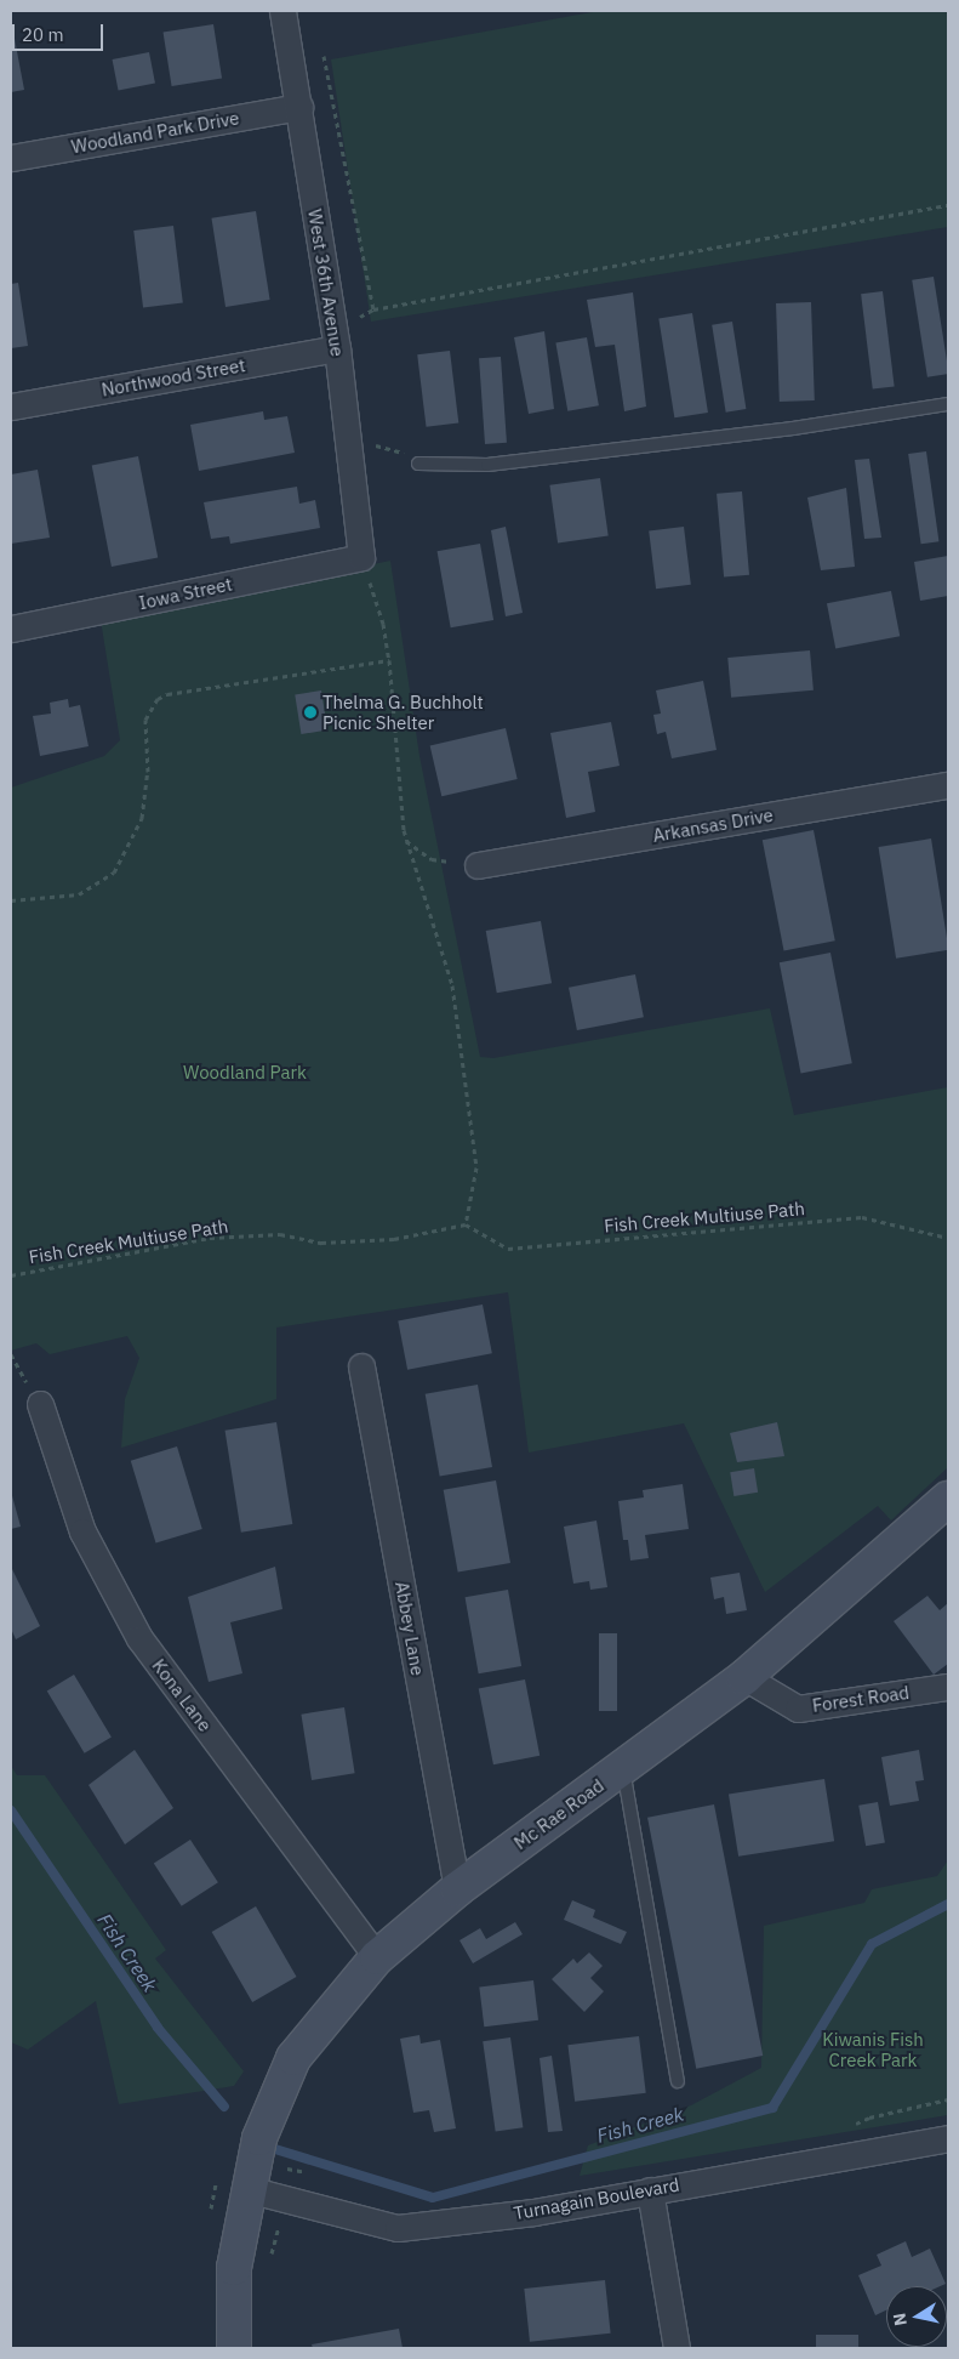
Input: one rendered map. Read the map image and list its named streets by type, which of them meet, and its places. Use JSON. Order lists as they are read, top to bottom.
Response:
{
  "streets": {
    "street": [
      "Woodland Park Drive",
      "West 36th Avenue",
      "Northwood Street",
      "Iowa Street",
      "Arkansas Drive",
      "Abbey Lane",
      "Kona Lane",
      "Forest Road",
      "Mc Rae Road",
      "Turnagain Boulevard"
    ],
    "path": ["Fish Creek Multiuse Path"]
  },
  "crossings": [
    ["Woodland Park Drive", "West 36th Avenue"],
    ["West 36th Avenue", "Northwood Street"],
    ["West 36th Avenue", "Iowa Street"],
    ["Abbey Lane", "Mc Rae Road"],
    ["Kona Lane", "Mc Rae Road"],
    ["Forest Road", "Mc Rae Road"],
    ["Mc Rae Road", "Turnagain Boulevard"]
  ],
  "water": ["Fish Creek"],
  "parks": ["Woodland Park", "Kiwanis Fish Creek Park"],
  "places": ["Thelma G. Buchholt Picnic Shelter"],
  "scale_bar": "20 m",
  "north": "left"
}
